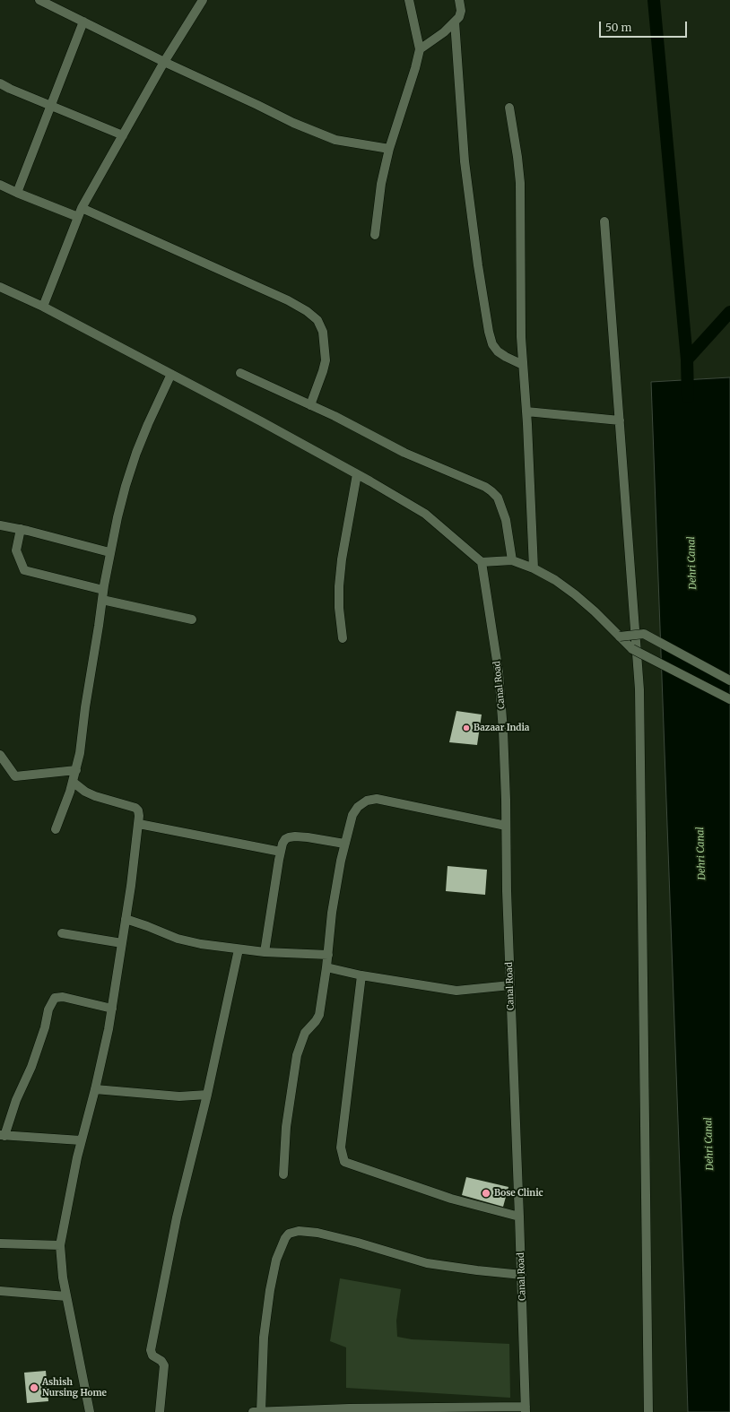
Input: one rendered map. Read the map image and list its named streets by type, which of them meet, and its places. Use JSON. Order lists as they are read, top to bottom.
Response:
{
  "streets": {
    "street": ["Canal Road"]
  },
  "water": ["Dehri Canal"],
  "places": ["Bazaar India", "Bose Clinic", "Ashish Nursing Home"],
  "scale_bar": "50 m"
}
